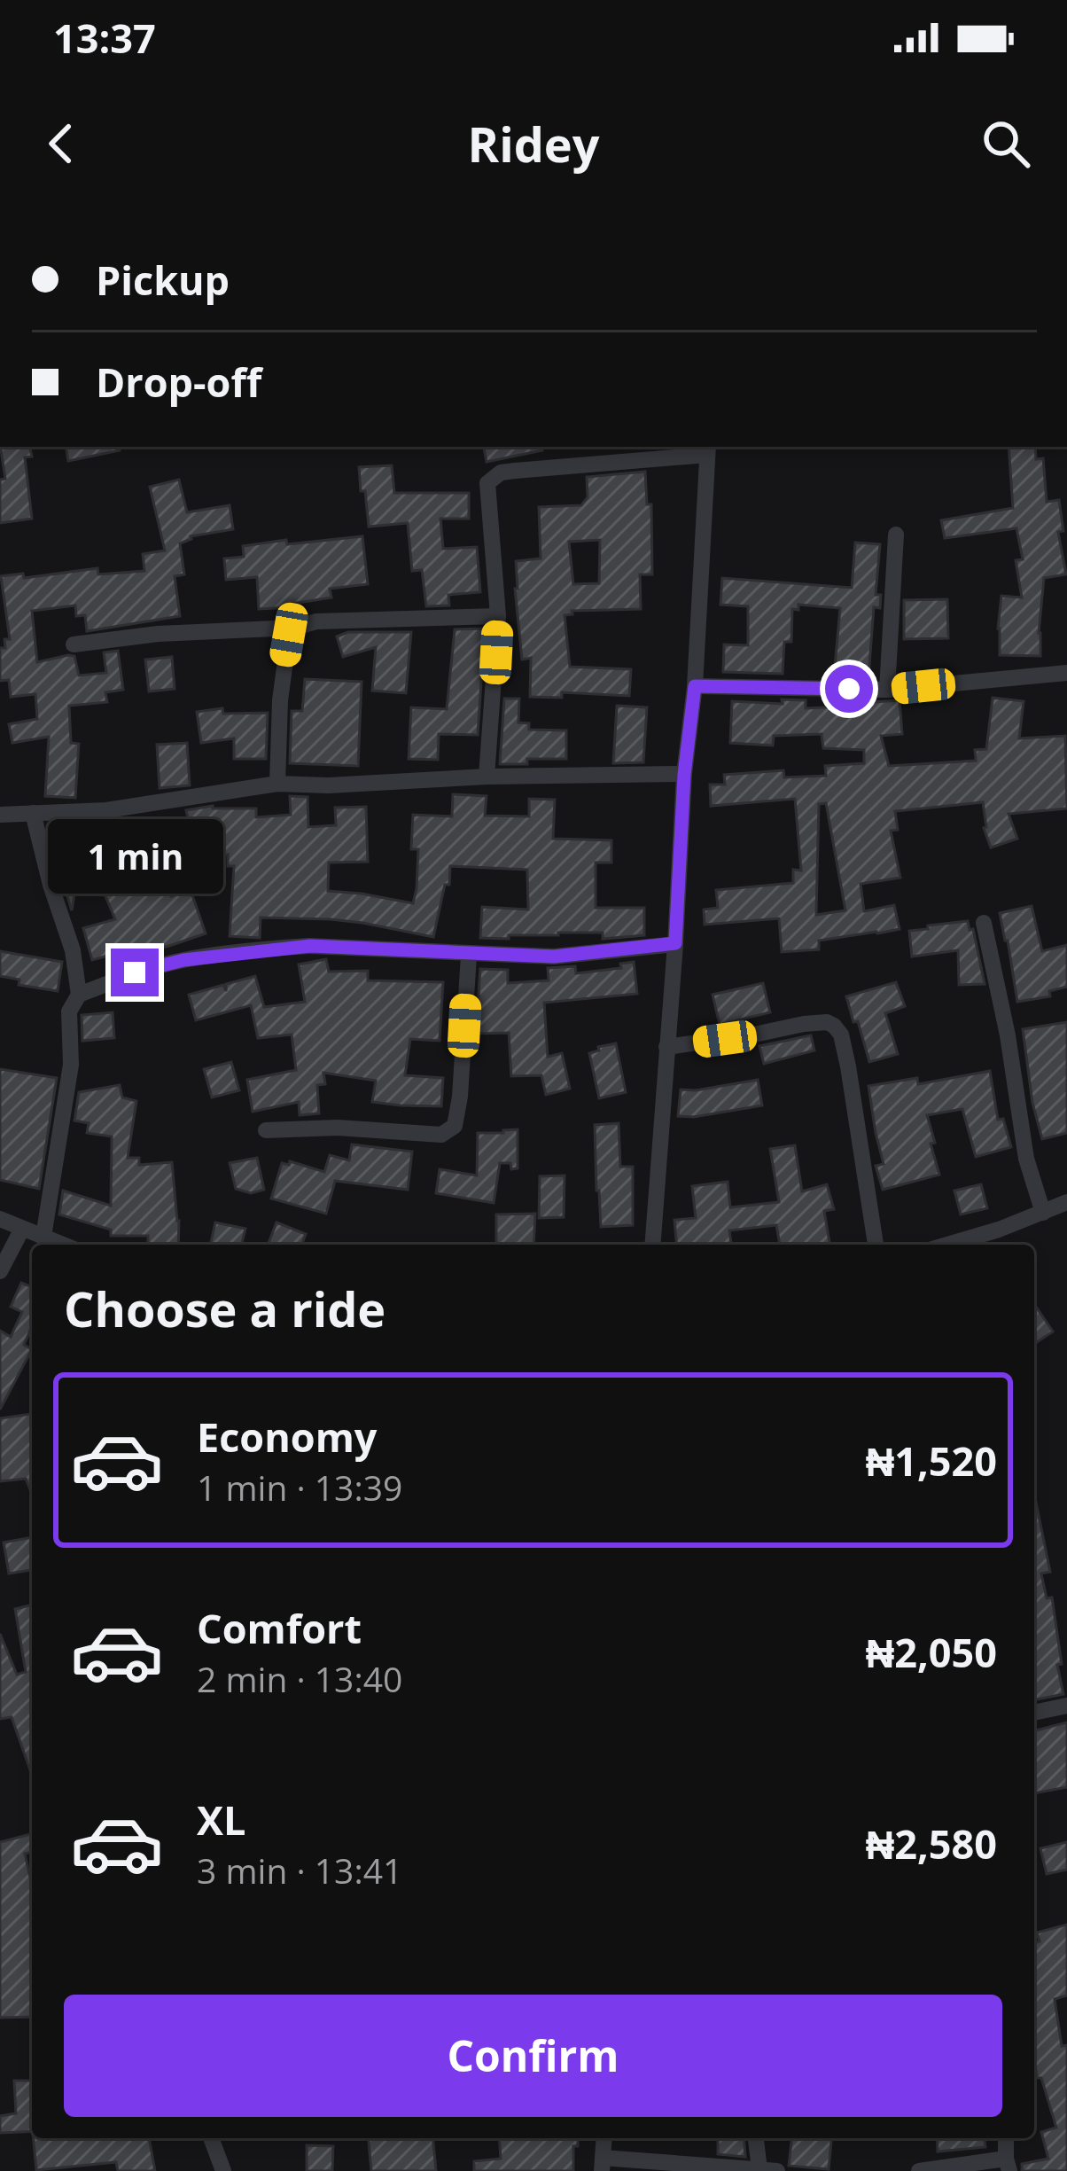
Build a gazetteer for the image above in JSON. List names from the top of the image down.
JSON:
{
  "page": {
    "status": "13:37",
    "header": "Ridey",
    "banner": ["Pickup", "Drop-off"],
    "bubble": "1 min",
    "heading": "Choose a ride",
    "list": [
      {
        "name": "Economy",
        "note": "1 min · 13:39",
        "value": "₦1,520"
      },
      {
        "name": "Comfort",
        "note": "2 min · 13:40",
        "value": "₦2,050"
      },
      {
        "name": "XL",
        "note": "3 min · 13:41",
        "value": "₦2,580"
      }
    ],
    "buttons": "Confirm"
  }
}
